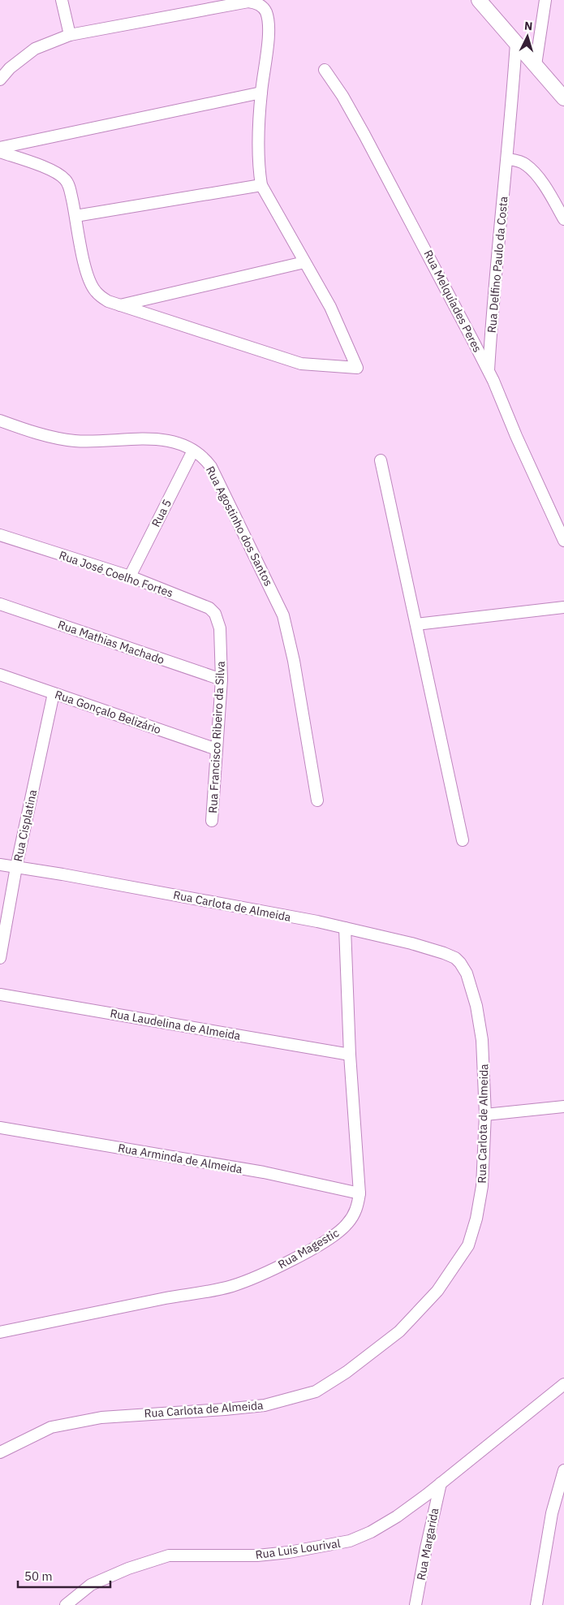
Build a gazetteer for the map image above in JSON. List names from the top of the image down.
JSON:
{
  "streets": {
    "street": [
      "Rua Delfino Paulo da Costa",
      "Rua Melquíades Peres",
      "Rua 5",
      "Rua Agostinho dos Santos",
      "Rua José Coelho Fortes",
      "Rua Mathias Machado",
      "Rua Gonçalo Belizário",
      "Rua Francisco Ribeiro da Silva",
      "Rua Cisplatina",
      "Rua Carlota de Almeida",
      "Rua Laudelina de Almeida",
      "Rua Arminda de Almeida",
      "Rua Magestic",
      "Rua Margarida",
      "Rua Luis Lourival"
    ]
  },
  "crossings": [
    ["Rua Delfino Paulo da Costa", "Rua Melquíades Peres"],
    ["Rua 5", "Rua Agostinho dos Santos"],
    ["Rua 5", "Rua José Coelho Fortes"],
    ["Rua José Coelho Fortes", "Rua Francisco Ribeiro da Silva"],
    ["Rua Mathias Machado", "Rua Francisco Ribeiro da Silva"],
    ["Rua Gonçalo Belizário", "Rua Francisco Ribeiro da Silva"],
    ["Rua Gonçalo Belizário", "Rua Cisplatina"],
    ["Rua Cisplatina", "Rua Carlota de Almeida"],
    ["Rua Carlota de Almeida", "Rua Magestic"],
    ["Rua Laudelina de Almeida", "Rua Magestic"],
    ["Rua Arminda de Almeida", "Rua Magestic"],
    ["Rua Margarida", "Rua Luis Lourival"]
  ],
  "scale_bar": "50 m",
  "north": "top"
}
